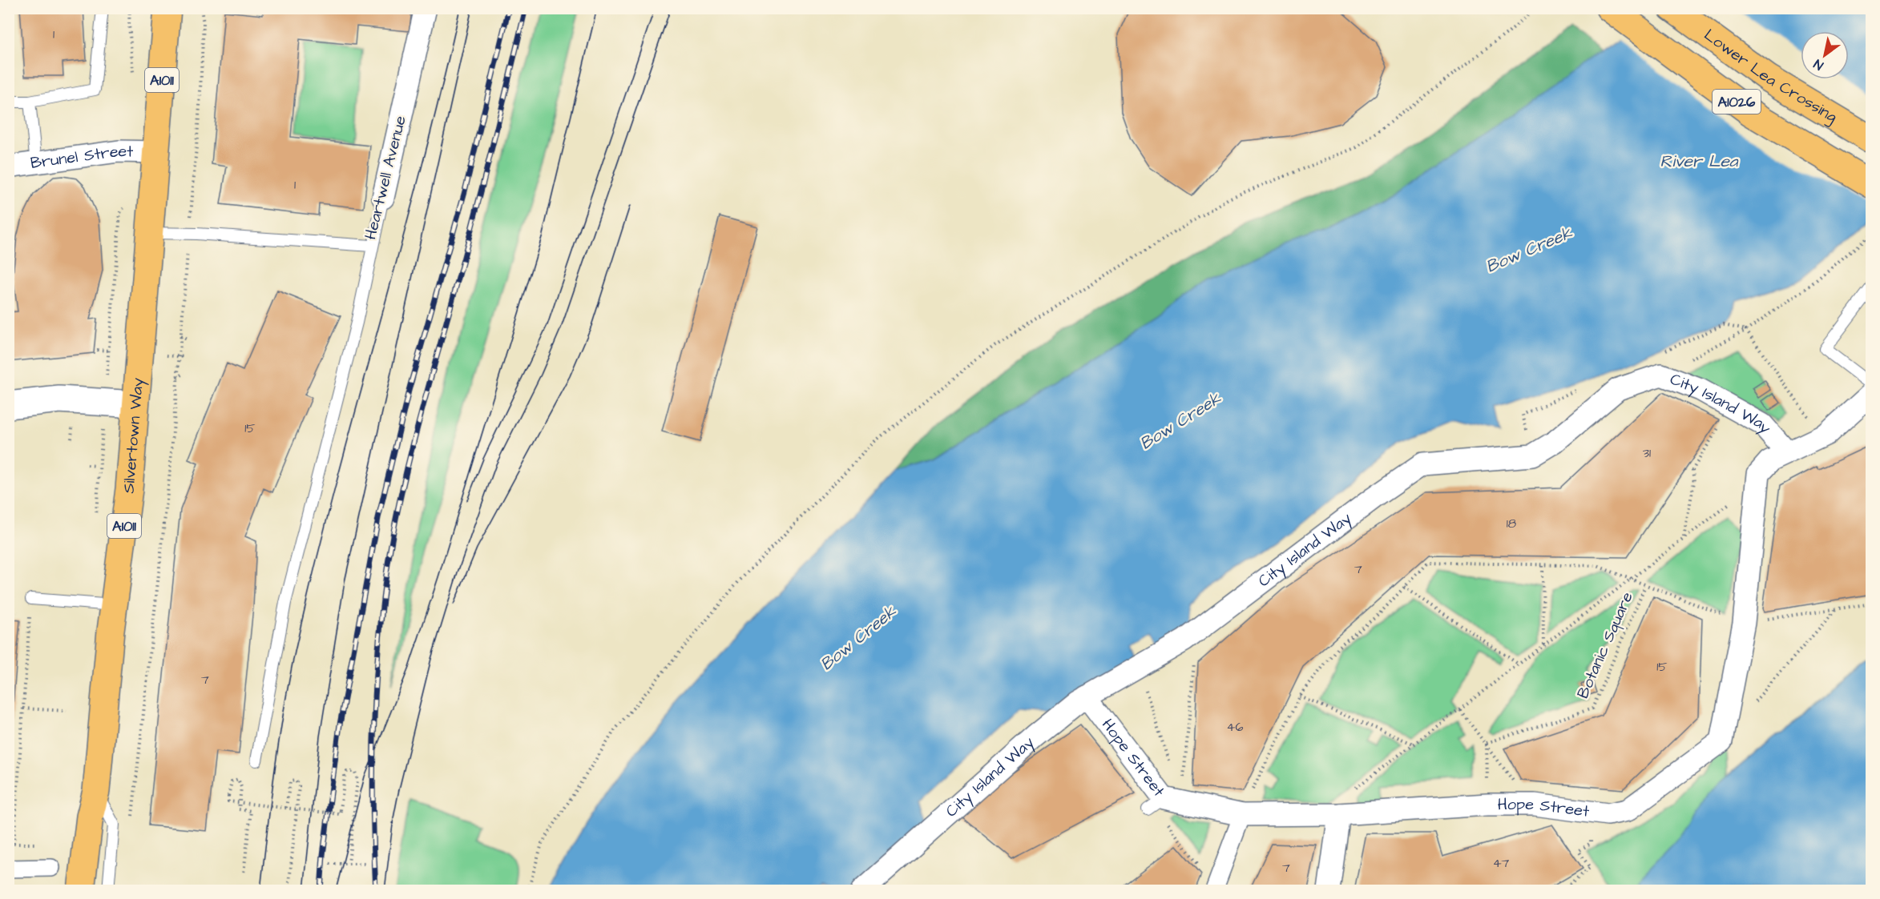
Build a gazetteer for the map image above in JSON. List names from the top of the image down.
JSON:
{
  "streets": {
    "main road": [
      "Lower Lea Crossing",
      "A1011",
      "A1026",
      "Silvertown Way"
    ],
    "street": [
      "Brunel Street",
      "Heartwell Avenue",
      "City Island Way",
      "Hope Street"
    ],
    "path": ["Botanic Square"]
  },
  "crossings": [
    ["Brunel Street", "Silvertown Way"],
    ["Heartwell Avenue", "Silvertown Way"],
    ["City Island Way", "Hope Street"],
    ["Botanic Square", "Hope Street"]
  ],
  "water": ["River Lea", "Bow Creek"],
  "house_numbers": [
    "1",
    "1",
    "15",
    "31",
    "18",
    "7",
    "15",
    "7",
    "46",
    "47",
    "7"
  ],
  "north": "bottom left"
}
